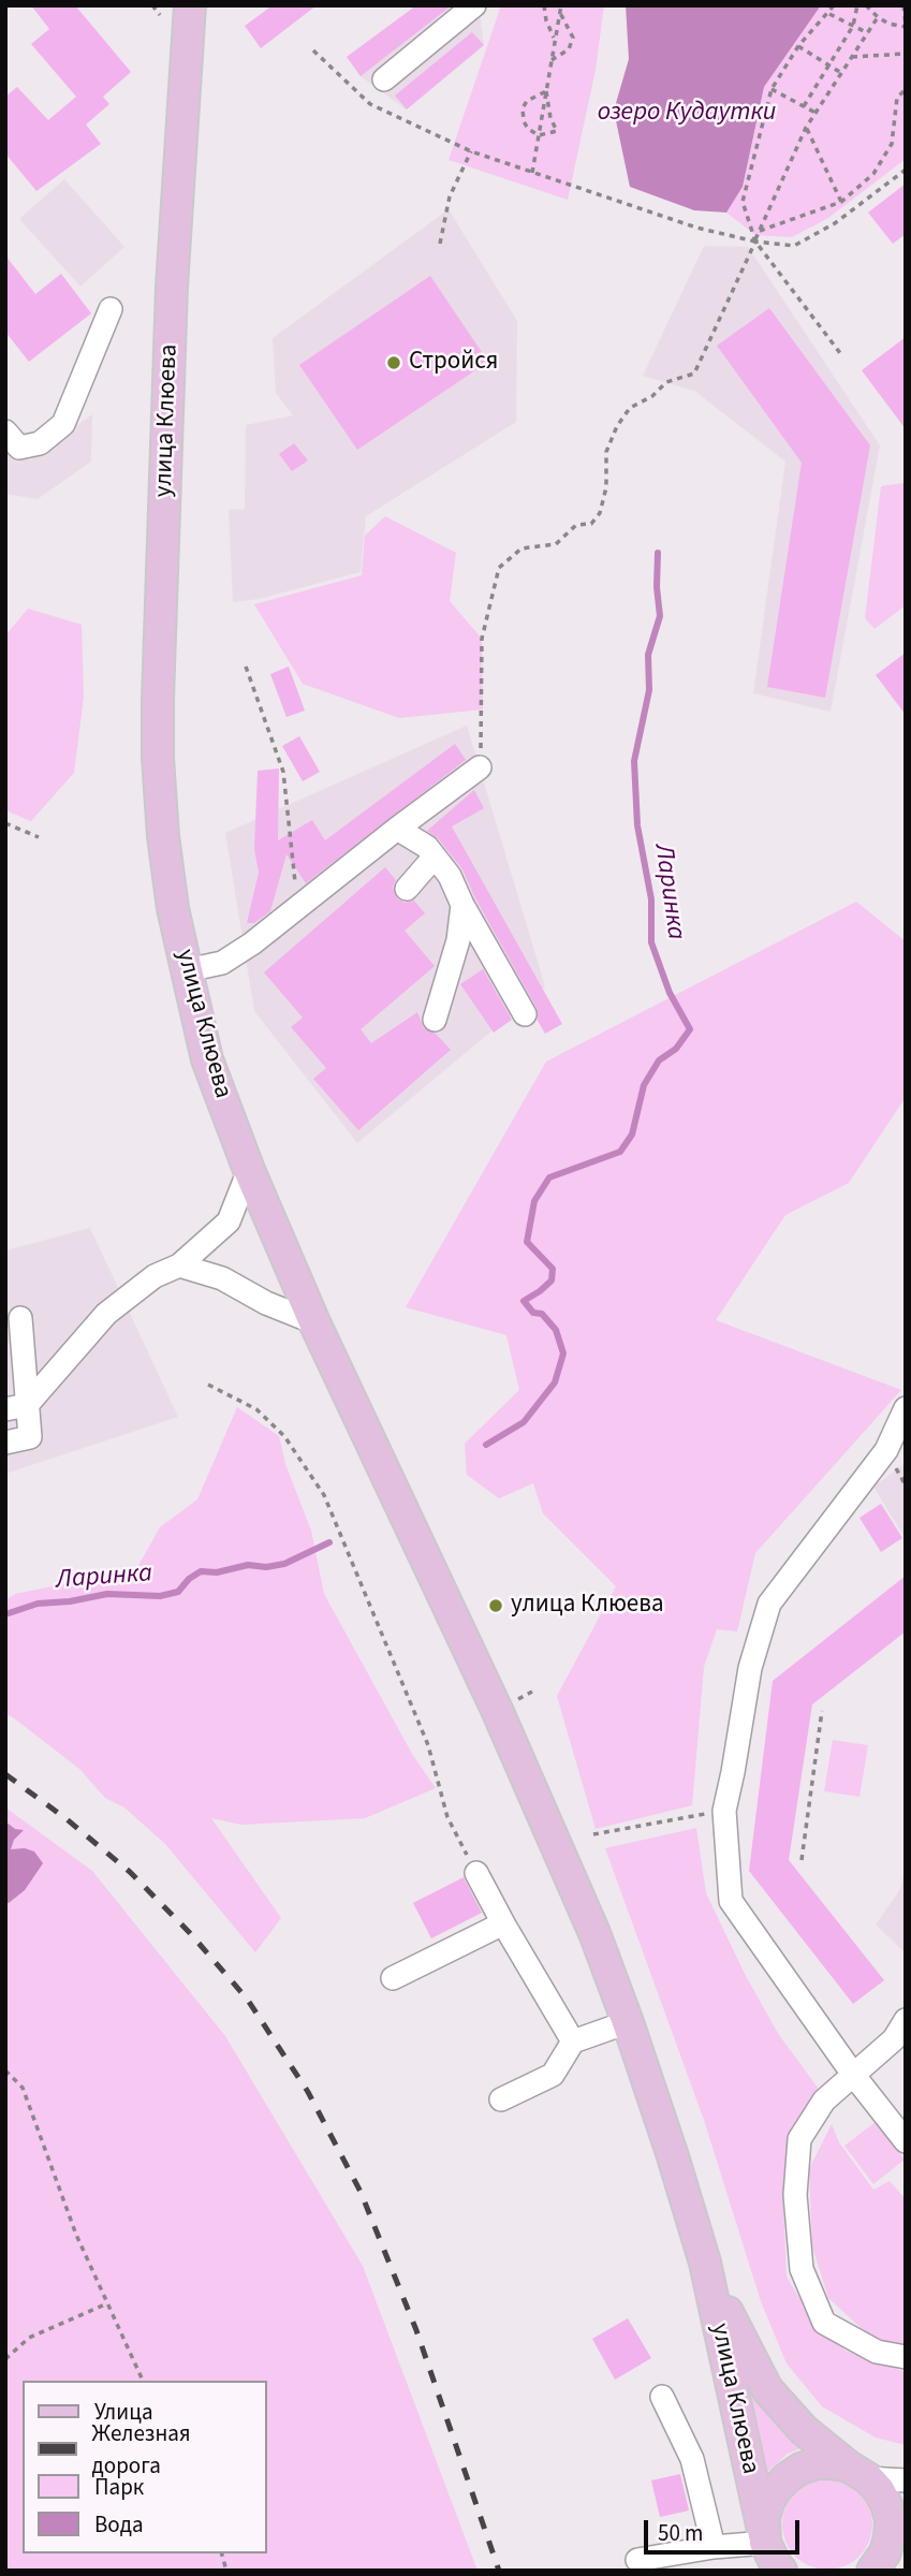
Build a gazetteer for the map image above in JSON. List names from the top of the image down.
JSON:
{
  "streets": {
    "main road": ["улица Клюева"]
  },
  "water": ["озеро Кудаутки", "Ларинка"],
  "places": ["Стройся", "улица Клюева"],
  "legend": [
    "Улица",
    "Железная дорога",
    "Парк",
    "Вода"
  ],
  "scale_bar": "50 m"
}
